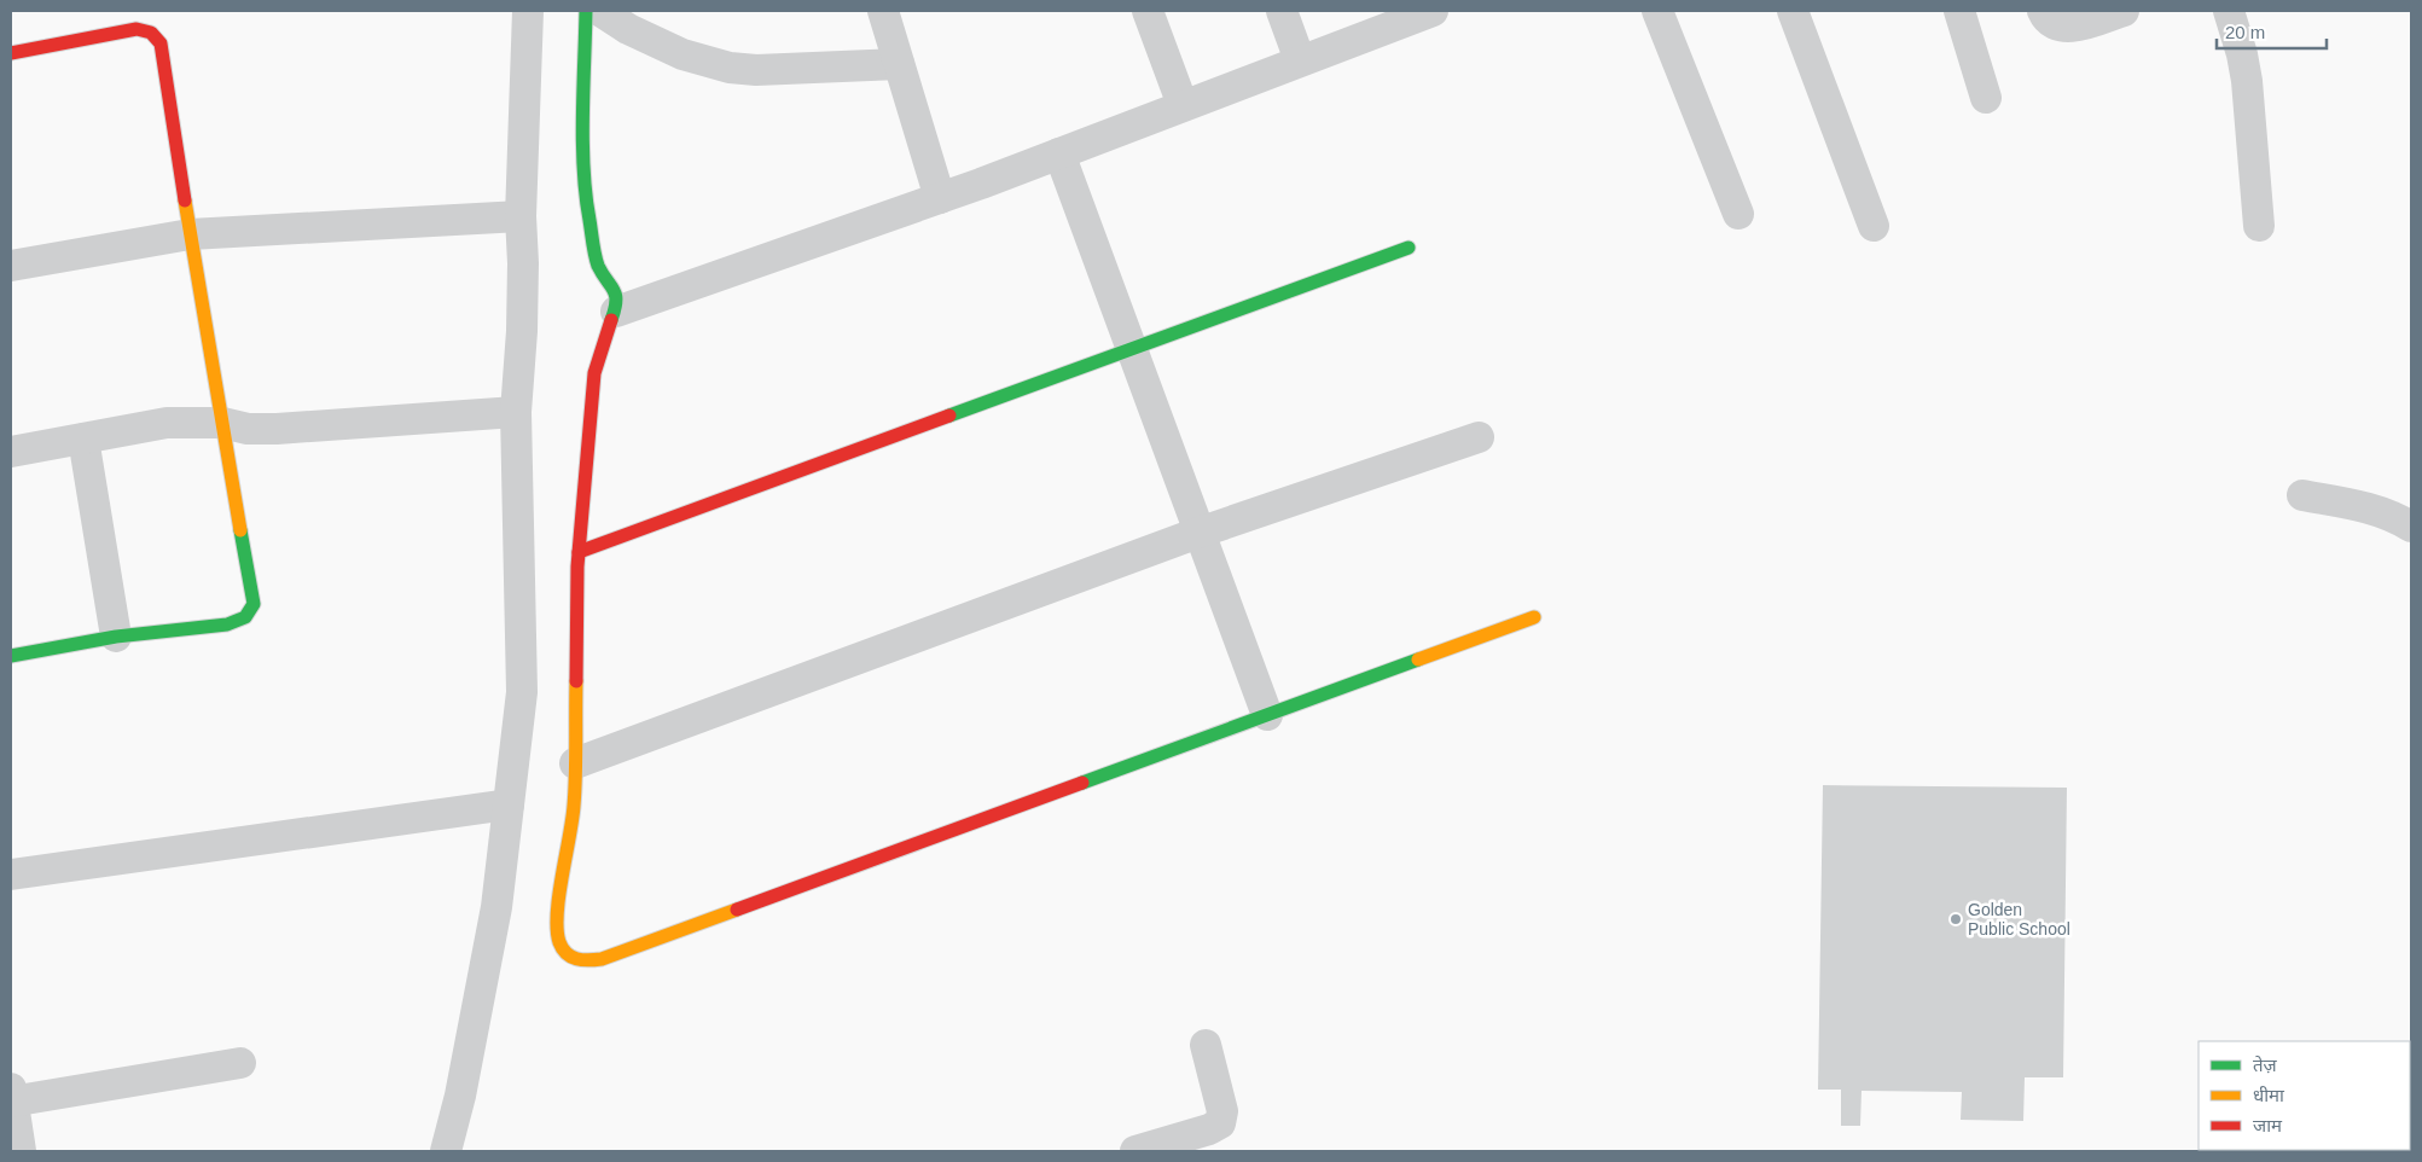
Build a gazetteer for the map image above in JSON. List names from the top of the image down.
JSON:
{
  "places": ["Golden Public School"],
  "legend": ["तेज़", "धीमा", "जाम"],
  "scale_bar": "20 m"
}
